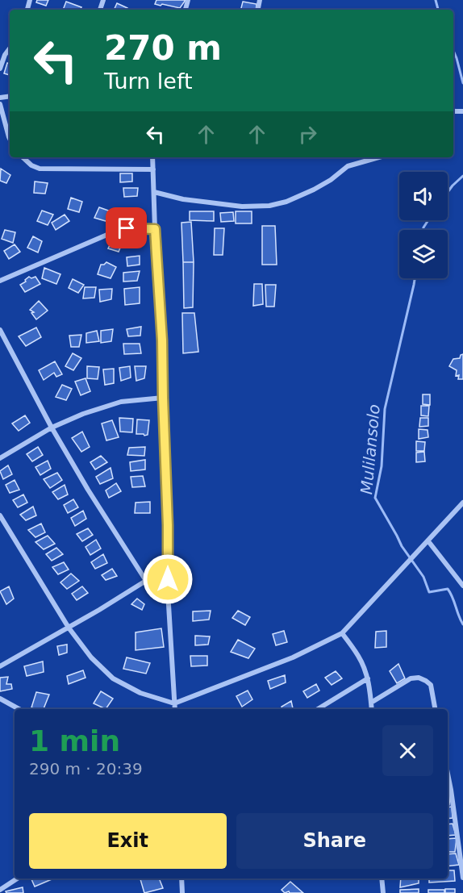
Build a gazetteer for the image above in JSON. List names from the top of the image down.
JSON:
{
  "water": ["Mulilansolo"],
  "page": {
    "turn": ["270 m", "Turn left"],
    "heading": ["1 min", "290 m · 20:39"],
    "buttons": ["Exit", "Share"]
  }
}
